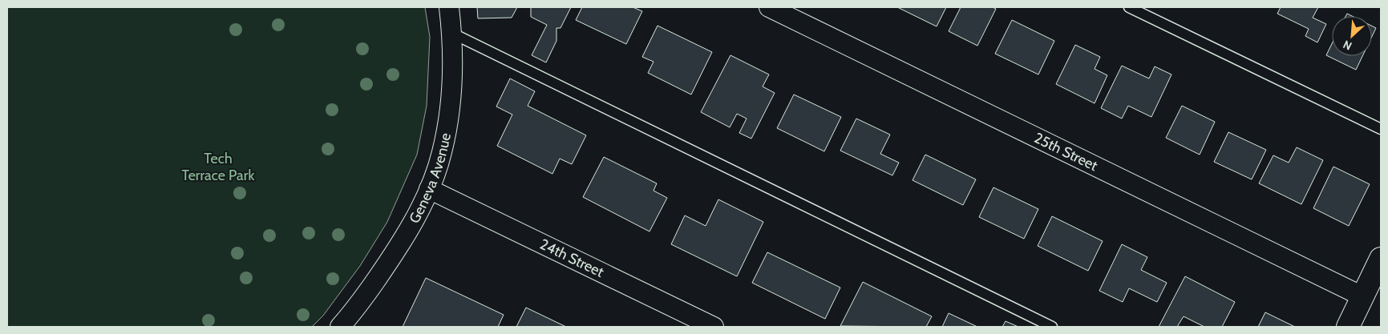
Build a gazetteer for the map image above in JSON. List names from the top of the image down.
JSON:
{
  "streets": {
    "street": ["25th Street", "Geneva Avenue", "24th Street"]
  },
  "crossings": [
    ["Geneva Avenue", "24th Street"]
  ],
  "parks": ["Tech Terrace Park"],
  "north": "bottom left"
}
